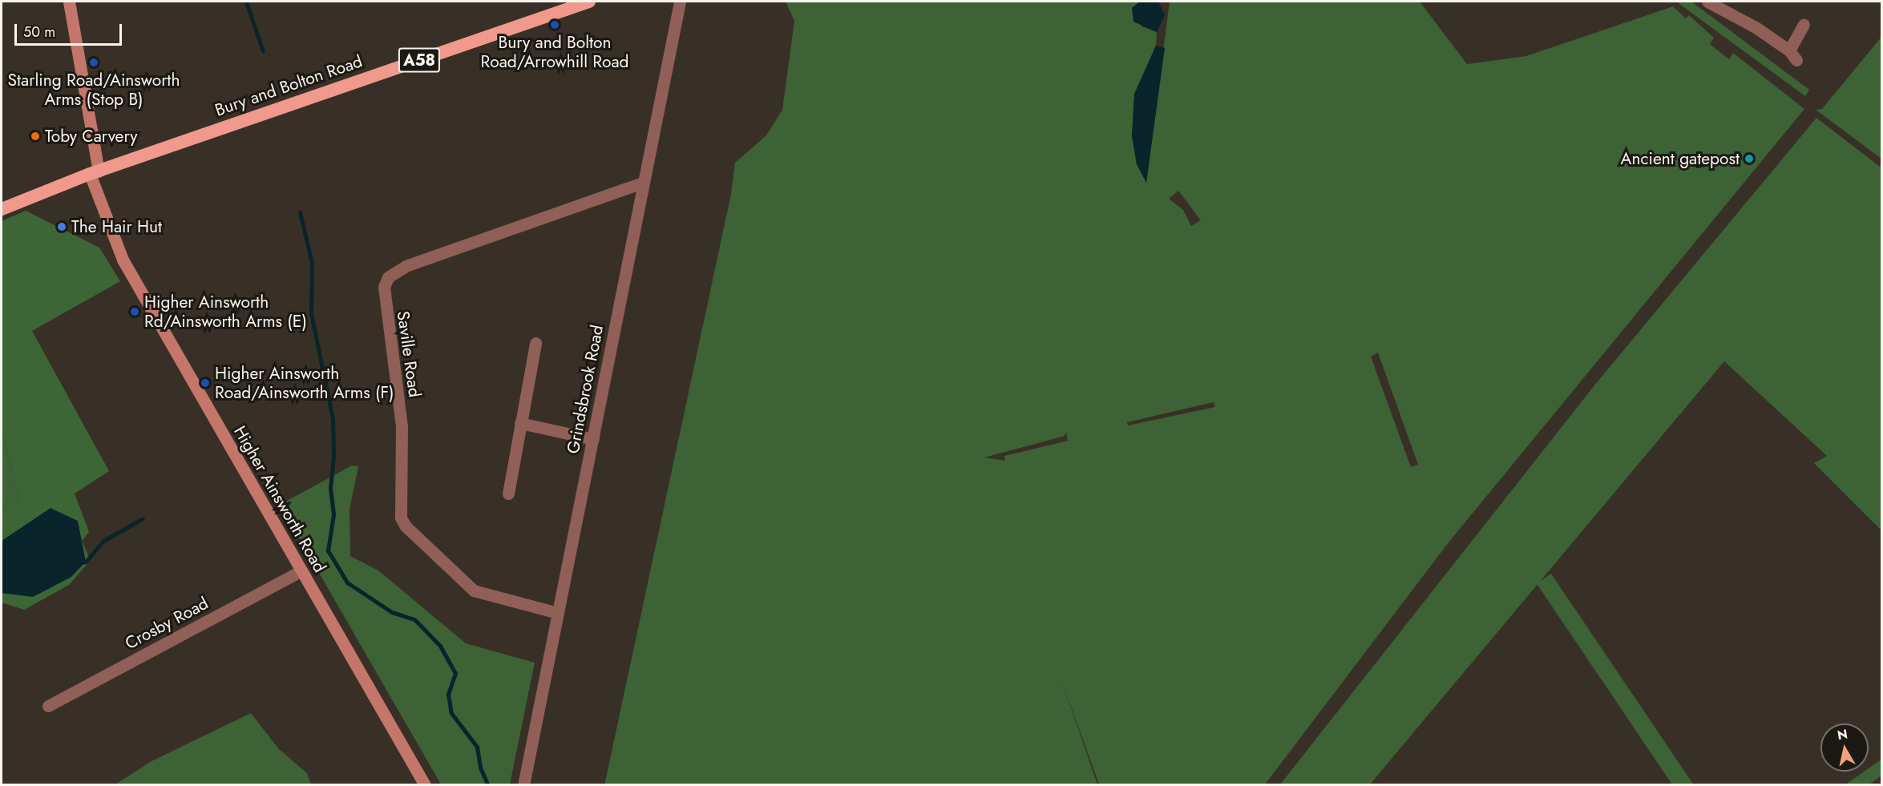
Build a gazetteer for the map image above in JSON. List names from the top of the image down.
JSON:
{
  "streets": {
    "highway": ["A58", "Bury and Bolton Road"],
    "main road": ["Higher Ainsworth Road"],
    "street": ["Saville Road", "Grindsbrook Road", "Crosby Road"]
  },
  "crossings": [
    ["Bury and Bolton Road", "Higher Ainsworth Road"],
    ["Saville Road", "Grindsbrook Road"],
    ["Higher Ainsworth Road", "Crosby Road"]
  ],
  "places": [
    "Bury and Bolton Road/Arrowhill Road",
    "Starling Road/Ainsworth Arms (Stop B)",
    "Toby Carvery",
    "Ancient gatepost",
    "The Hair Hut",
    "Higher Ainsworth Rd/Ainsworth Arms (E)",
    "Higher Ainsworth Road/Ainsworth Arms (F)"
  ],
  "scale_bar": "50 m",
  "north": "top"
}
